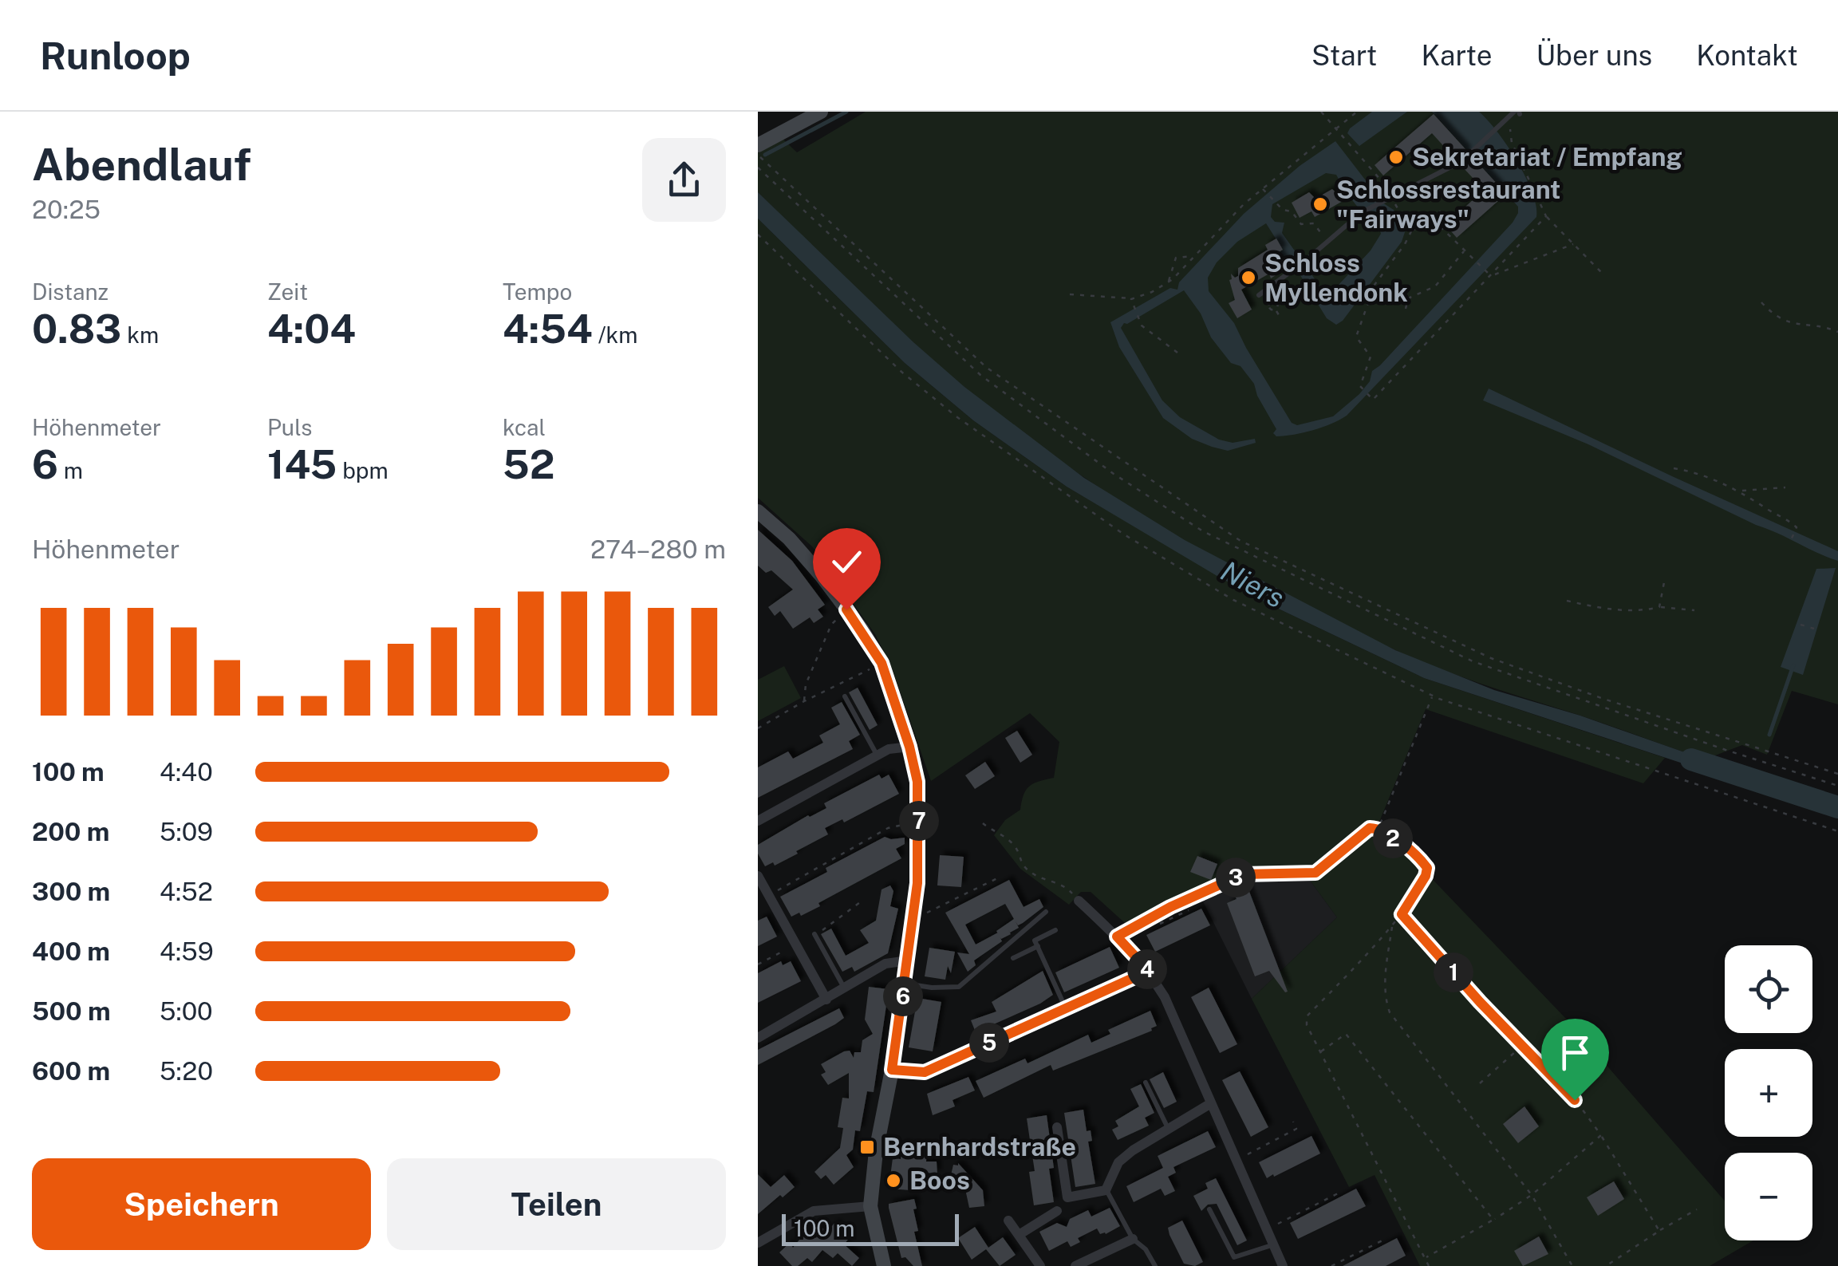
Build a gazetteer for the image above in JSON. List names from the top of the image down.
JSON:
{
  "water": ["Niers"],
  "places": {
    "other": [
      "Sekretariat / Empfang",
      "Schlossrestaurant \"Fairways\"",
      "Schloss Myllendonk",
      "Boos"
    ],
    "transit": ["Bernhardstraße"]
  },
  "scale_bar": "100 m",
  "page": {
    "header": "Runloop",
    "nav": [
      "Start",
      "Karte",
      "Über uns",
      "Kontakt"
    ],
    "heading": ["Abendlauf", "20:25"],
    "stats": [
      ["Distanz", "0.83 km"],
      ["Zeit", "4:04"],
      ["Tempo", "4:54 /km"],
      ["Höhenmeter", "6 m"],
      ["Puls", "145 bpm"],
      ["kcal", "52"]
    ],
    "chart": ["Höhenmeter", "274–280 m"],
    "list": [
      {
        "name": "100 m",
        "note": "4:40"
      },
      {
        "name": "200 m",
        "note": "5:09"
      },
      {
        "name": "300 m",
        "note": "4:52"
      },
      {
        "name": "400 m",
        "note": "4:59"
      },
      {
        "name": "500 m",
        "note": "5:00"
      },
      {
        "name": "600 m",
        "note": "5:20"
      }
    ],
    "pins": [
      "7",
      "2",
      "3",
      "4",
      "1",
      "6",
      "5"
    ],
    "map_buttons": ["+", "−"],
    "buttons": ["Speichern", "Teilen"],
    "scale": "100 m"
  }
}
